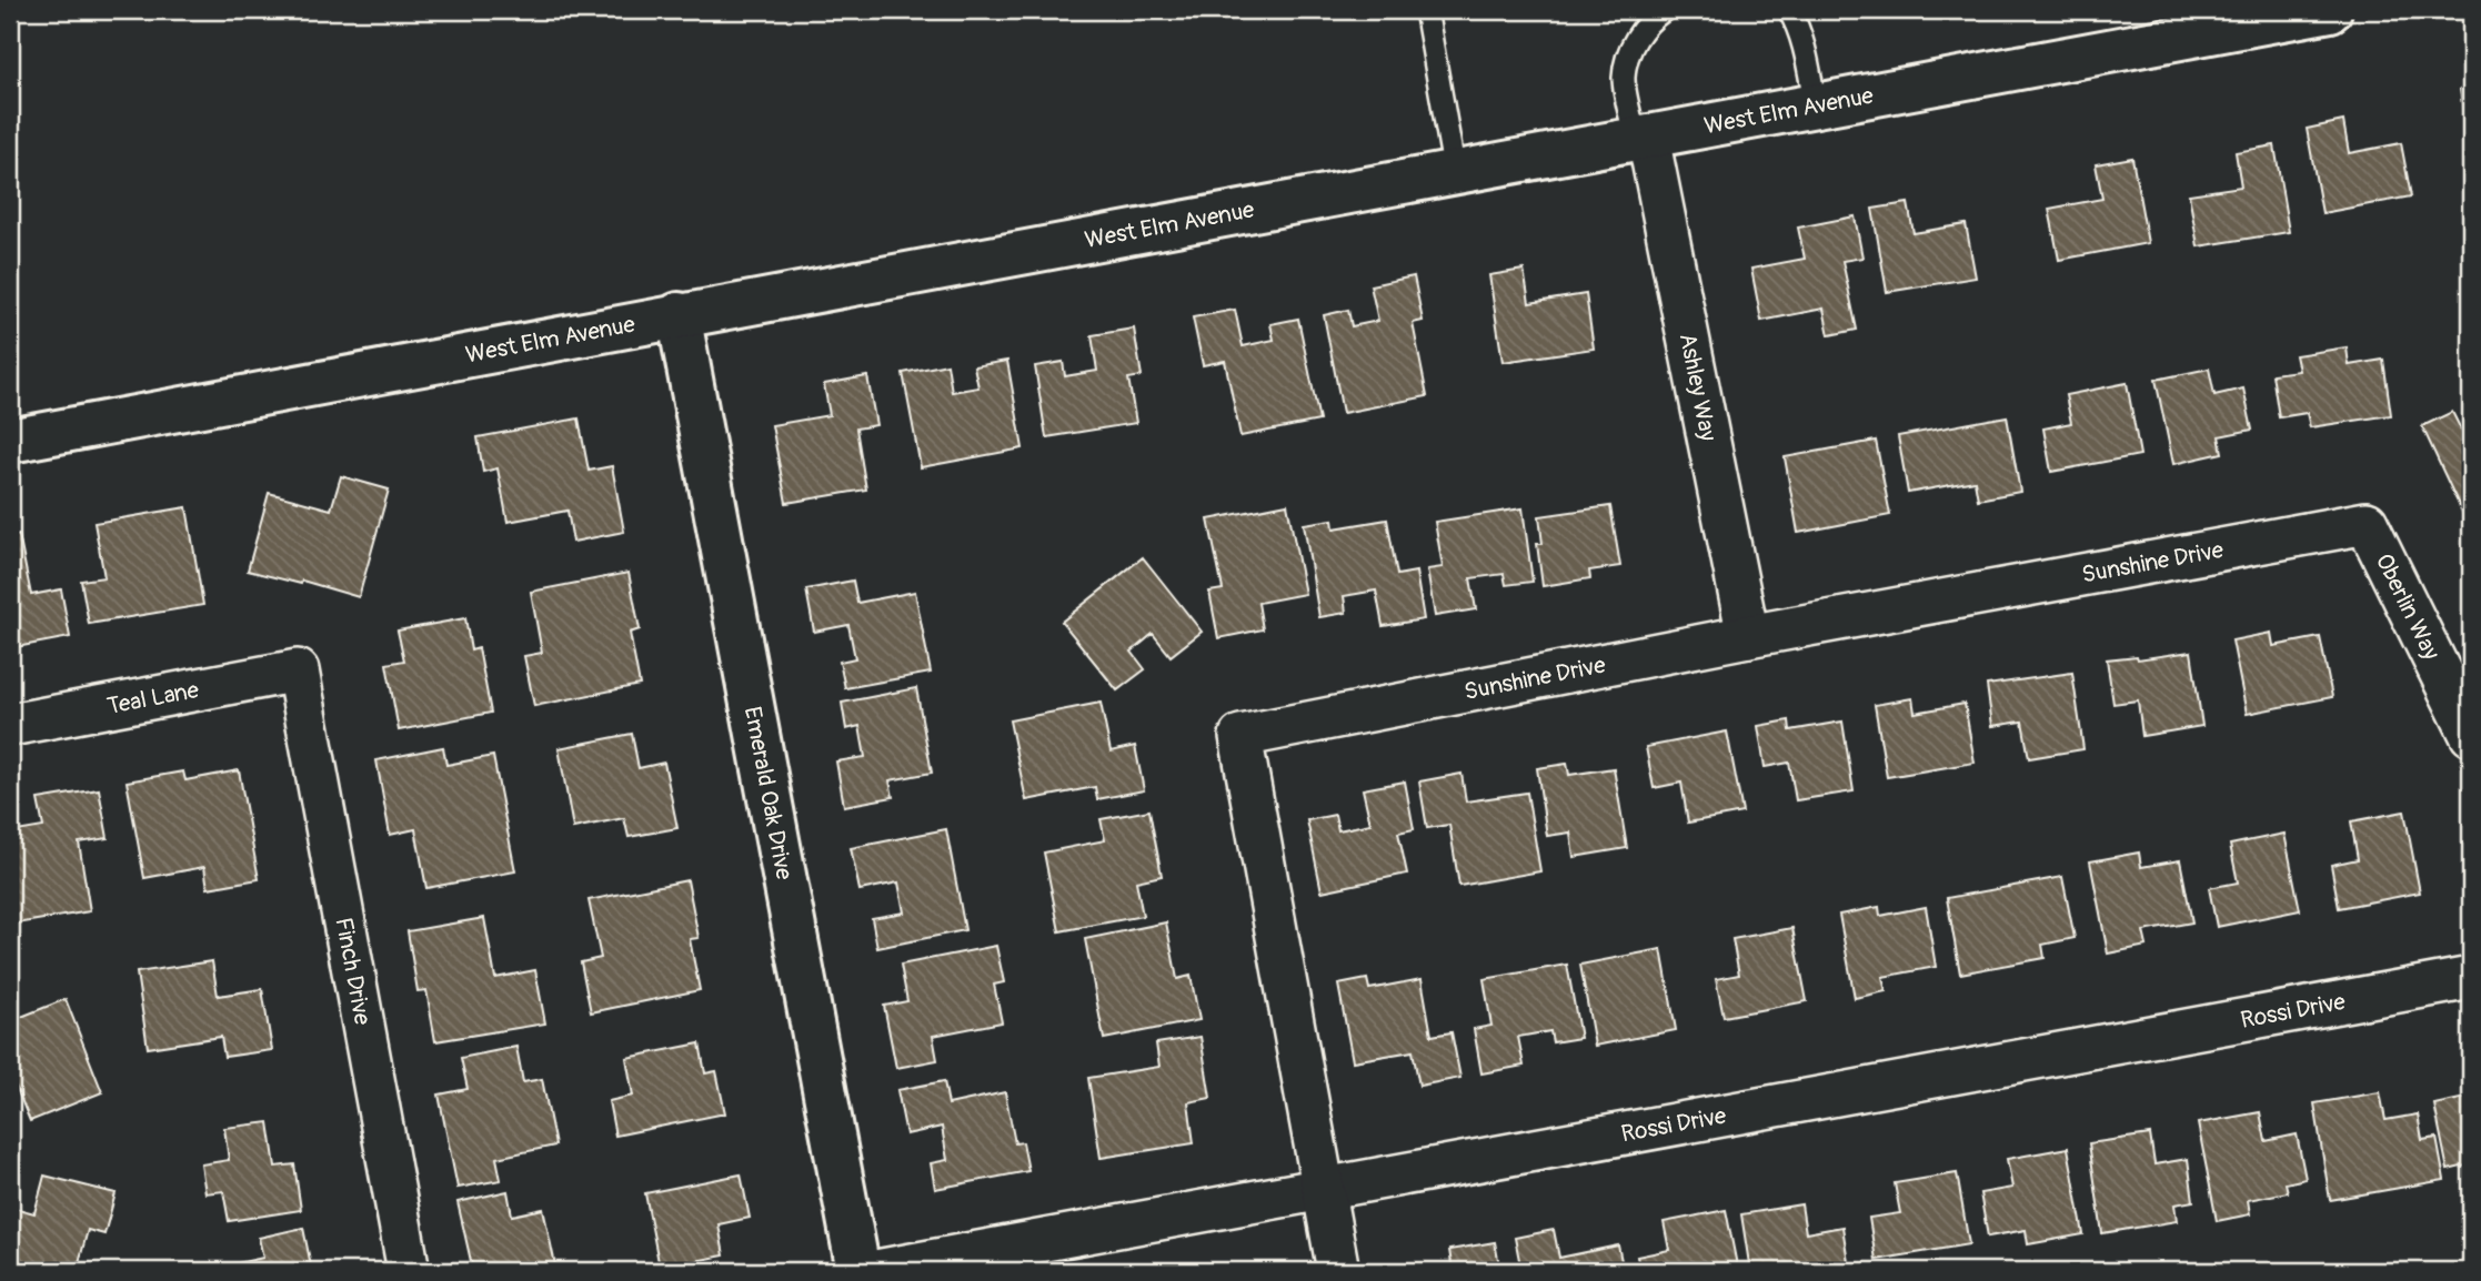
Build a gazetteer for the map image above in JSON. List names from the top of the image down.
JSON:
{
  "streets": {
    "street": [
      "West Elm Avenue",
      "Ashley Way",
      "Sunshine Drive",
      "Oberlin Way",
      "Teal Lane",
      "Emerald Oak Drive",
      "Finch Drive",
      "Rossi Drive"
    ]
  },
  "crossings": [
    ["West Elm Avenue", "Ashley Way"],
    ["West Elm Avenue", "Emerald Oak Drive"],
    ["Ashley Way", "Sunshine Drive"],
    ["Sunshine Drive", "Oberlin Way"],
    ["Sunshine Drive", "Rossi Drive"],
    ["Teal Lane", "Finch Drive"]
  ]
}
